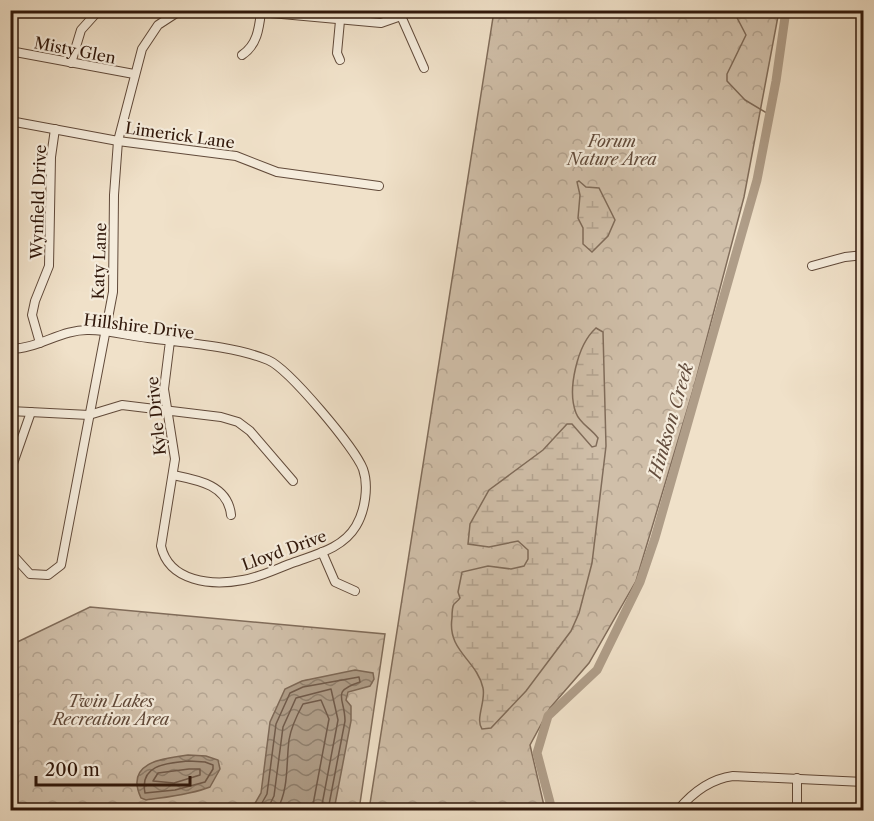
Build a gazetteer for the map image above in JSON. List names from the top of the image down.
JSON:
{
  "streets": {
    "street": [
      "Misty Glen",
      "Limerick Lane",
      "Wynfield Drive",
      "Katy Lane",
      "Hillshire Drive",
      "Kyle Drive",
      "Lloyd Drive"
    ]
  },
  "crossings": [
    ["Misty Glen", "Katy Lane"],
    ["Limerick Lane", "Wynfield Drive"],
    ["Limerick Lane", "Katy Lane"],
    ["Wynfield Drive", "Hillshire Drive"],
    ["Katy Lane", "Hillshire Drive"],
    ["Hillshire Drive", "Kyle Drive"],
    ["Hillshire Drive", "Lloyd Drive"],
    ["Kyle Drive", "Lloyd Drive"]
  ],
  "water": ["Hinkson Creek"],
  "parks": ["Forum Nature Area", "Twin Lakes Recreation Area"],
  "scale_bar": "200 m"
}
